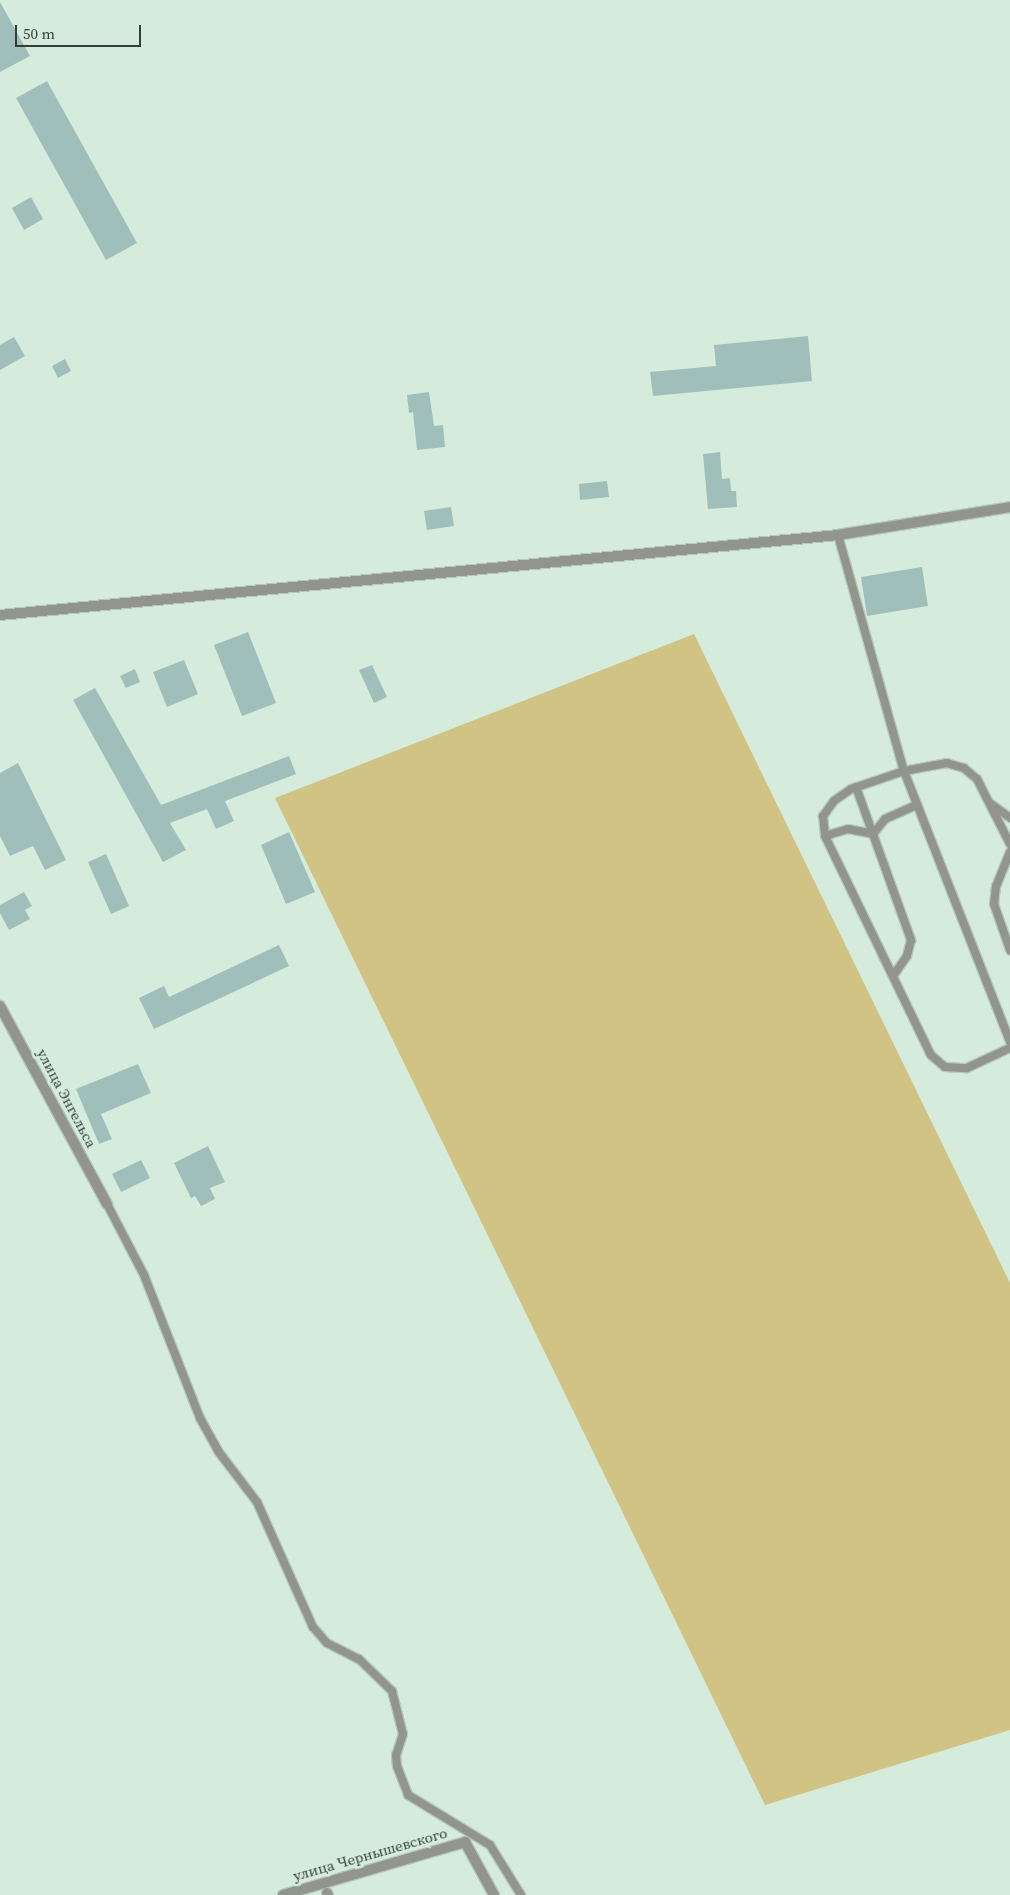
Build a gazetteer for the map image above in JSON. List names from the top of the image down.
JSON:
{
  "streets": {
    "street": ["улица Энгельса", "улица Чернышевского"]
  },
  "scale_bar": "50 m"
}
